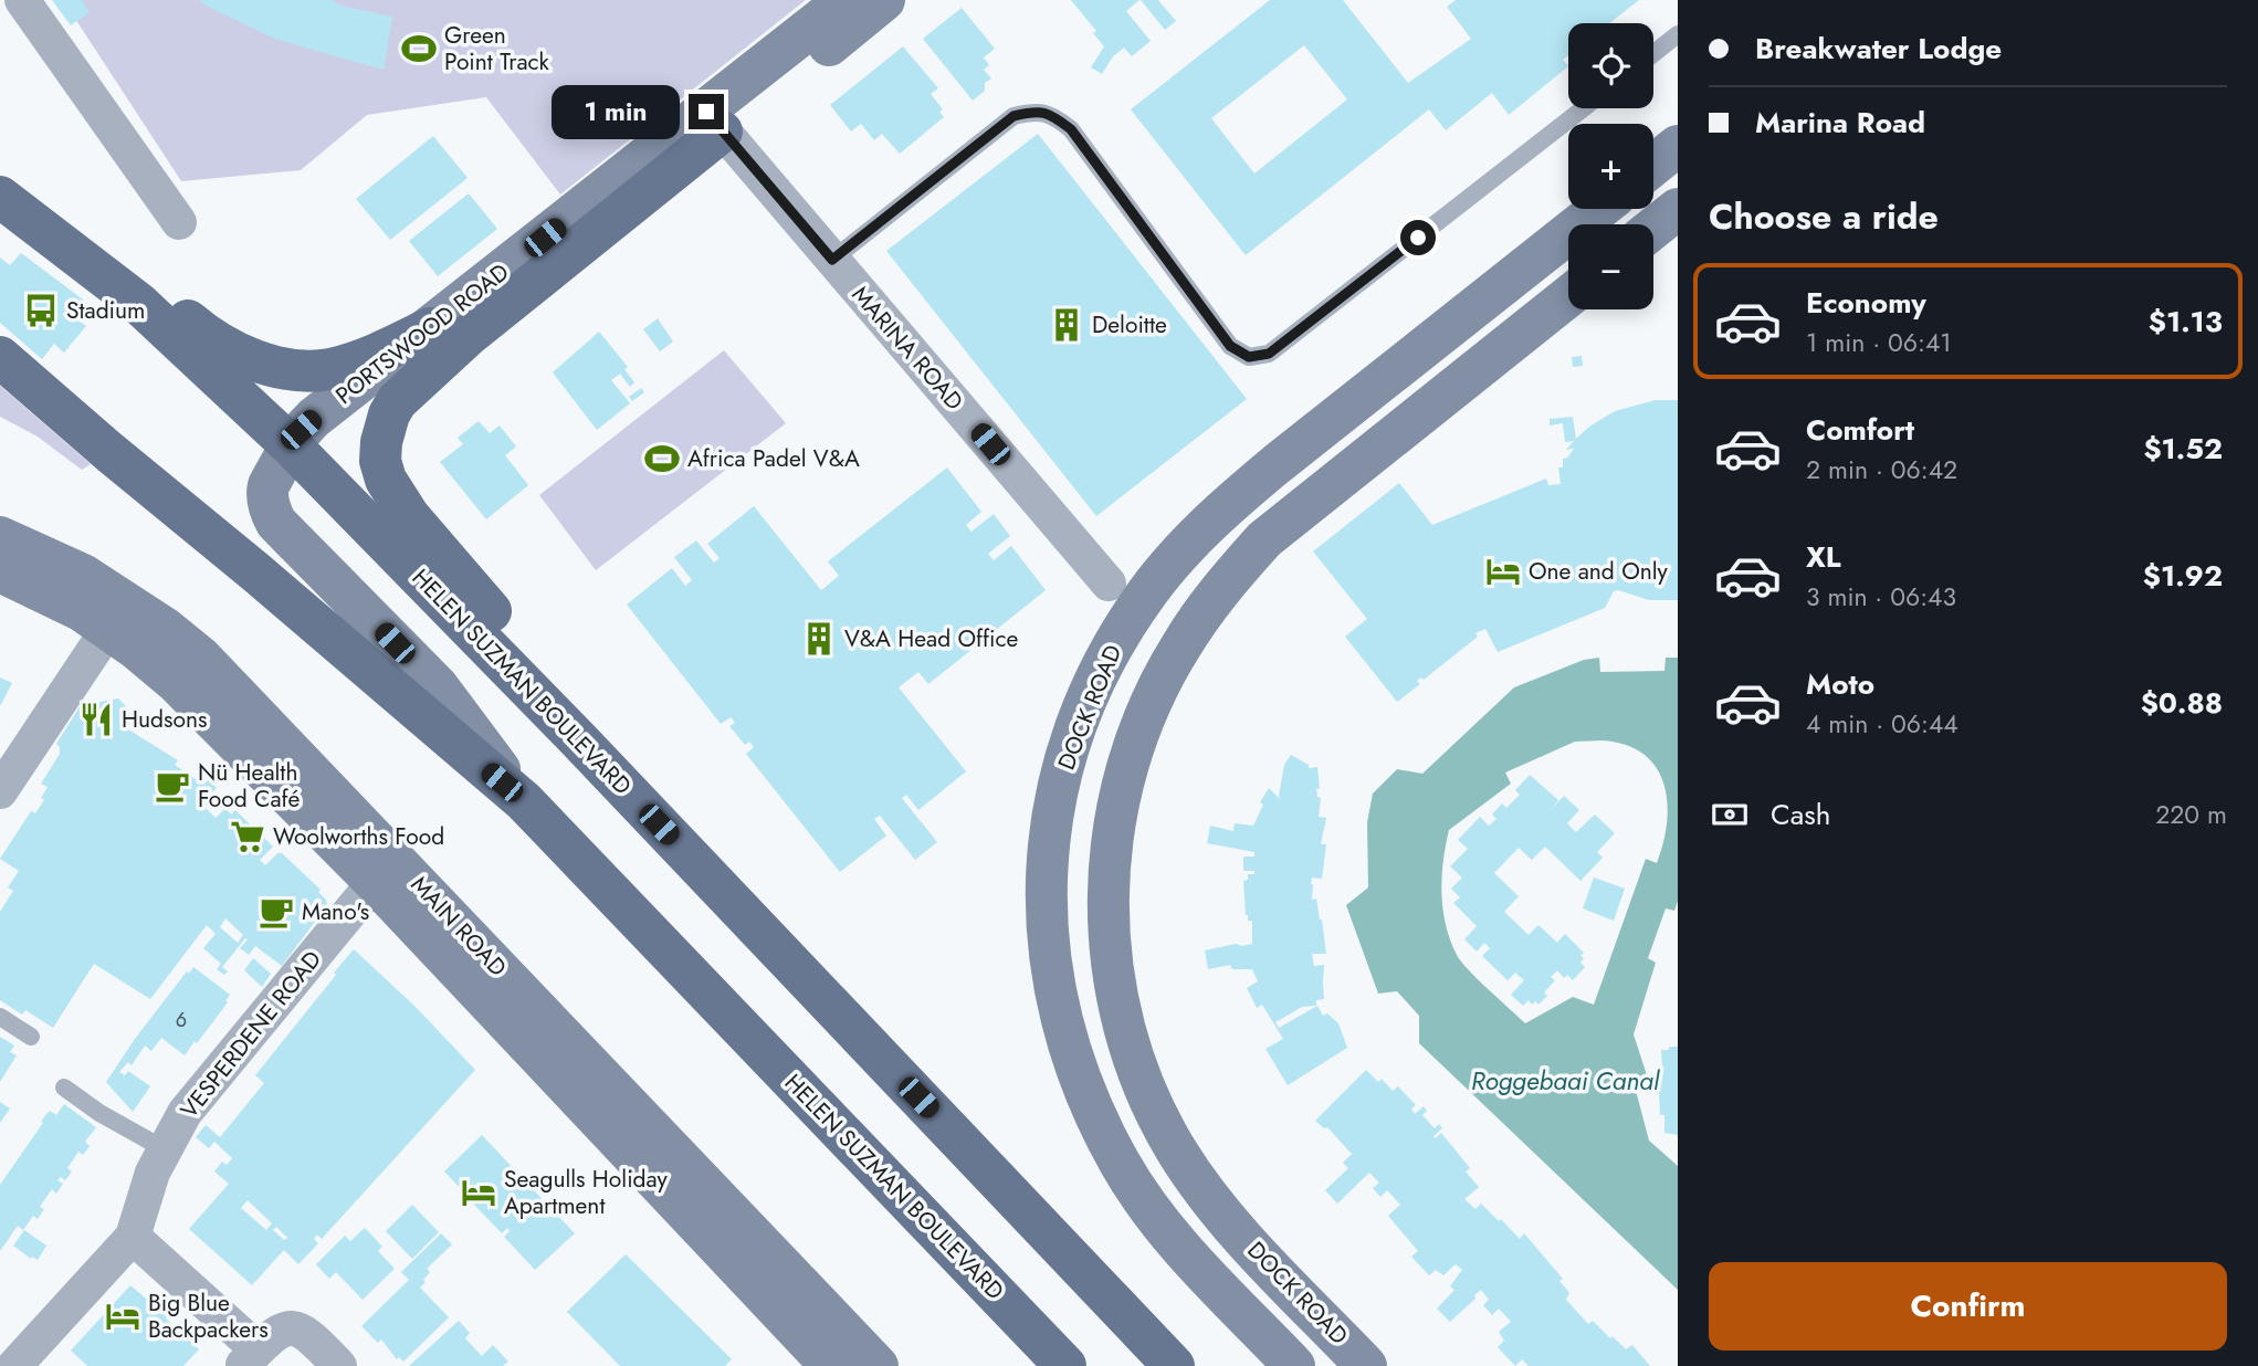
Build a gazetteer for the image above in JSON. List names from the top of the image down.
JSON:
{
  "streets": {
    "main road": ["HELEN SUZMAN BOULEVARD"],
    "street": [
      "PORTSWOOD ROAD",
      "MARINA ROAD",
      "DOCK ROAD",
      "MAIN ROAD",
      "VESPERDENE ROAD"
    ]
  },
  "crossings": [
    ["PORTSWOOD ROAD", "MARINA ROAD"],
    ["PORTSWOOD ROAD", "HELEN SUZMAN BOULEVARD"],
    ["MAIN ROAD", "VESPERDENE ROAD"]
  ],
  "water": ["Roggebaai Canal"],
  "places": {
    "sports": ["Green Point Track", "Africa Padel V&A"],
    "bus stop": ["Stadium"],
    "building": ["Deloitte", "V&A Head Office"],
    "hotel": ["One and Only", "Seagulls Holiday Apartment", "Big Blue Backpackers"],
    "restaurant": ["Hudsons"],
    "cafe": ["Nü Health Food Café", "Mano's"],
    "supermarket": ["Woolworths Food"]
  },
  "house_numbers": ["6"],
  "page": {
    "banner": ["Breakwater Lodge", "Marina Road"],
    "map_buttons": ["+", "−"],
    "bubble": "1 min",
    "heading": "Choose a ride",
    "list": [
      {
        "name": "Economy",
        "note": "1 min · 06:41",
        "value": "$1.13"
      },
      {
        "name": "Comfort",
        "note": "2 min · 06:42",
        "value": "$1.52"
      },
      {
        "name": "XL",
        "note": "3 min · 06:43",
        "value": "$1.92"
      },
      {
        "name": "Moto",
        "note": "4 min · 06:44",
        "value": "$0.88"
      }
    ],
    "pay": ["Cash", "220 m"],
    "buttons": "Confirm"
  }
}
